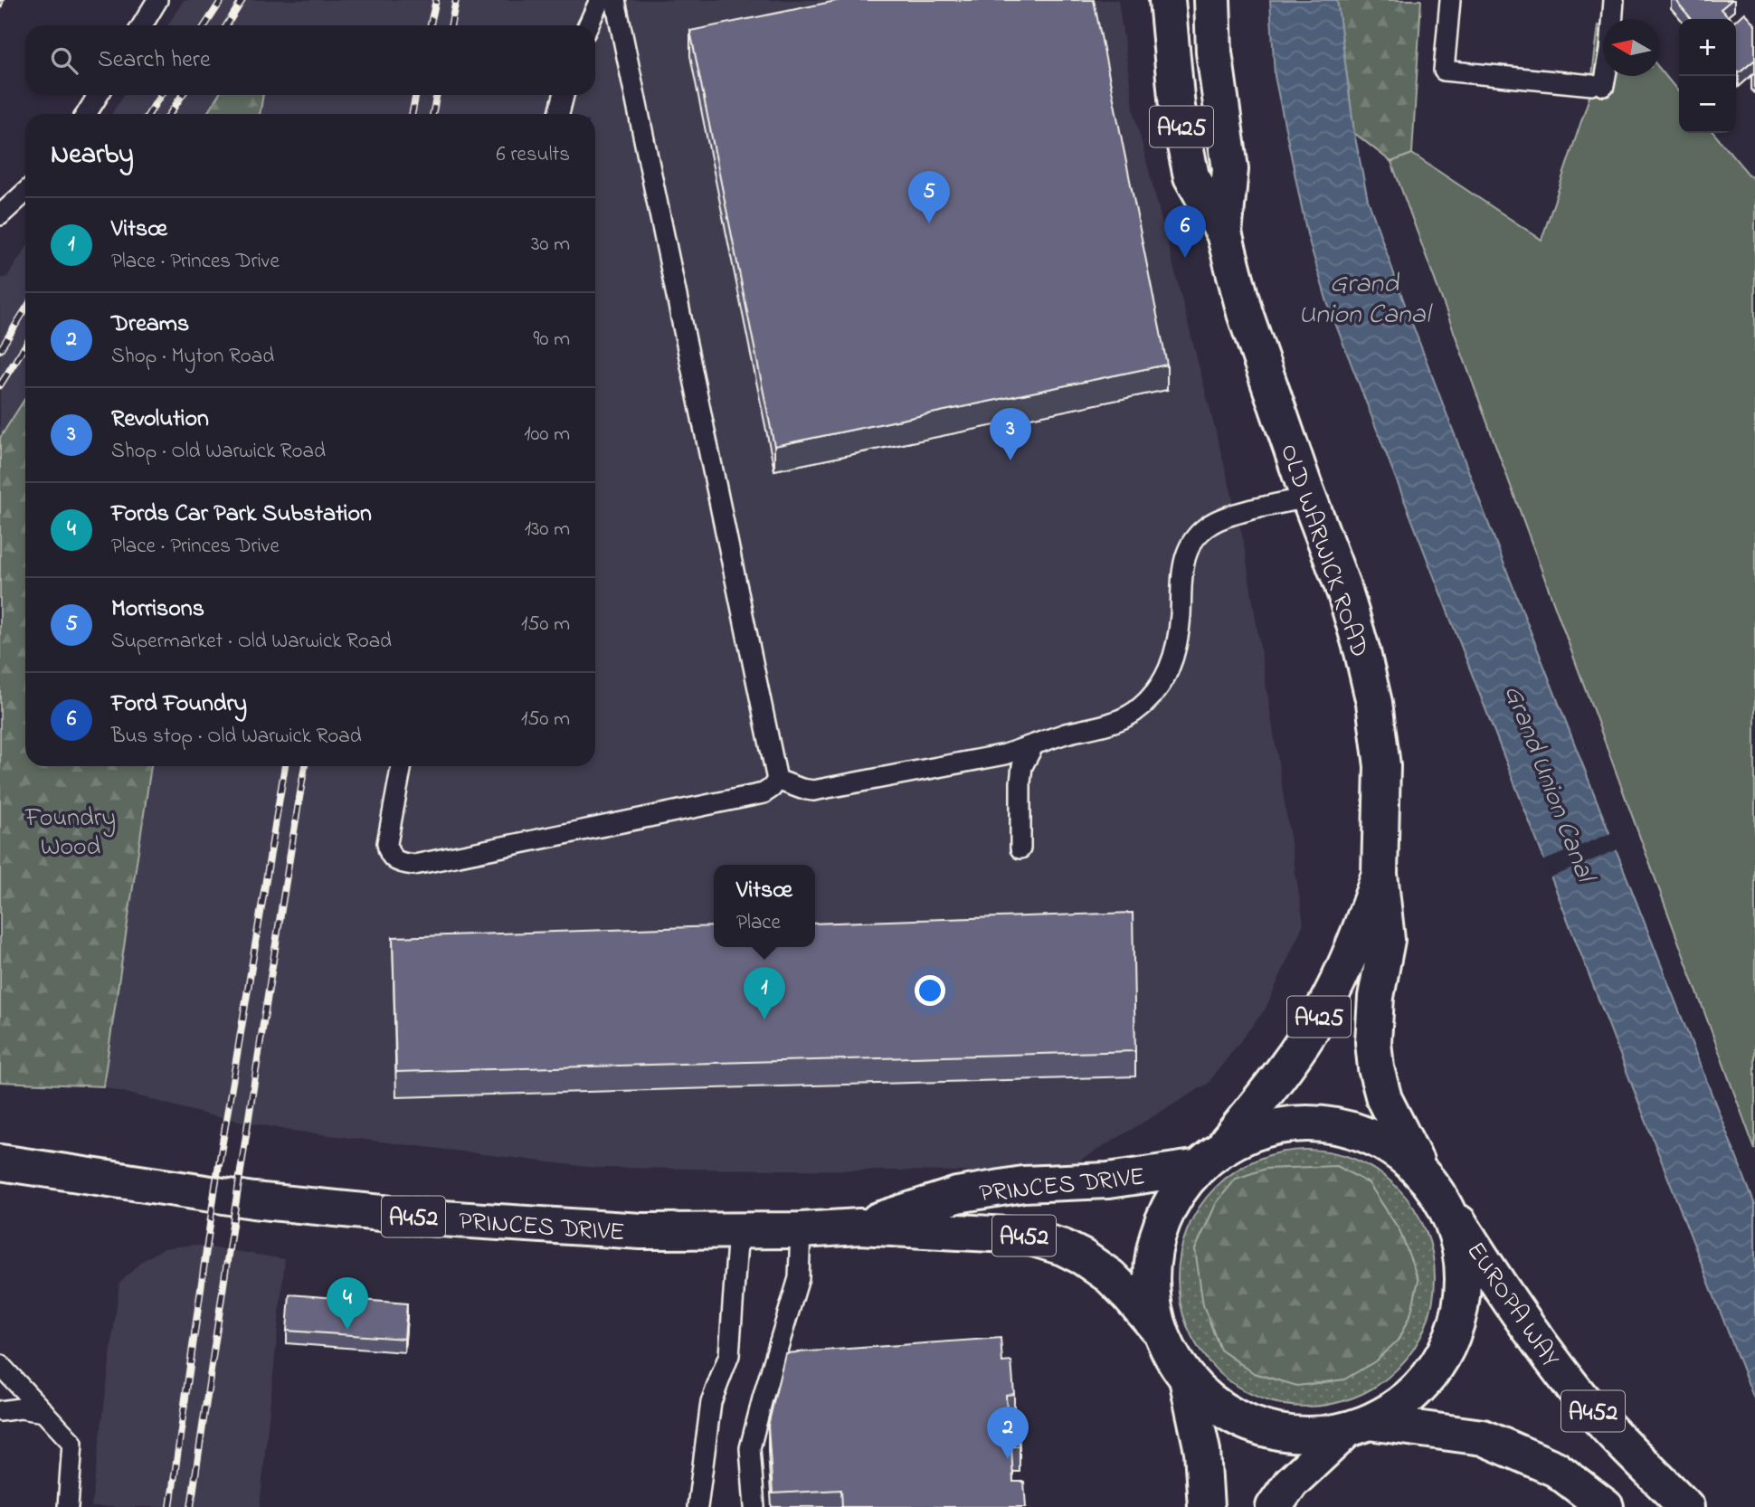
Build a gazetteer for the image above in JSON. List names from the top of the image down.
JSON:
{
  "streets": {
    "main road": [
      "A425",
      "OLD WARWICK ROAD",
      "PRINCES DRIVE",
      "A452",
      "EUROPA WAY"
    ]
  },
  "crossings": [
    ["A425", "OLD WARWICK ROAD"],
    ["A425", "PRINCES DRIVE"],
    ["A425", "A452"],
    ["A425", "EUROPA WAY"]
  ],
  "water": ["Grand Union Canal"],
  "parks": ["Foundry Wood"],
  "north": "left",
  "page": {
    "map_buttons": ["+", "−"],
    "search": "Search here",
    "heading": ["Nearby", "6 results"],
    "pins": [
      "5",
      "6",
      "3",
      "1",
      "4",
      "2"
    ],
    "list": [
      {
        "mark": "1",
        "name": "Vitsœ",
        "note": "Place · Princes Drive",
        "value": "30 m"
      },
      {
        "mark": "2",
        "name": "Dreams",
        "note": "Shop · Myton Road",
        "value": "90 m"
      },
      {
        "mark": "3",
        "name": "Revolution",
        "note": "Shop · Old Warwick Road",
        "value": "100 m"
      },
      {
        "mark": "4",
        "name": "Fords Car Park Substation",
        "note": "Place · Princes Drive",
        "value": "130 m"
      },
      {
        "mark": "5",
        "name": "Morrisons",
        "note": "Supermarket · Old Warwick Road",
        "value": "150 m"
      },
      {
        "mark": "6",
        "name": "Ford Foundry",
        "note": "Bus stop · Old Warwick Road",
        "value": "150 m"
      }
    ],
    "popup": ["Vitsœ", "Place"]
  }
}
